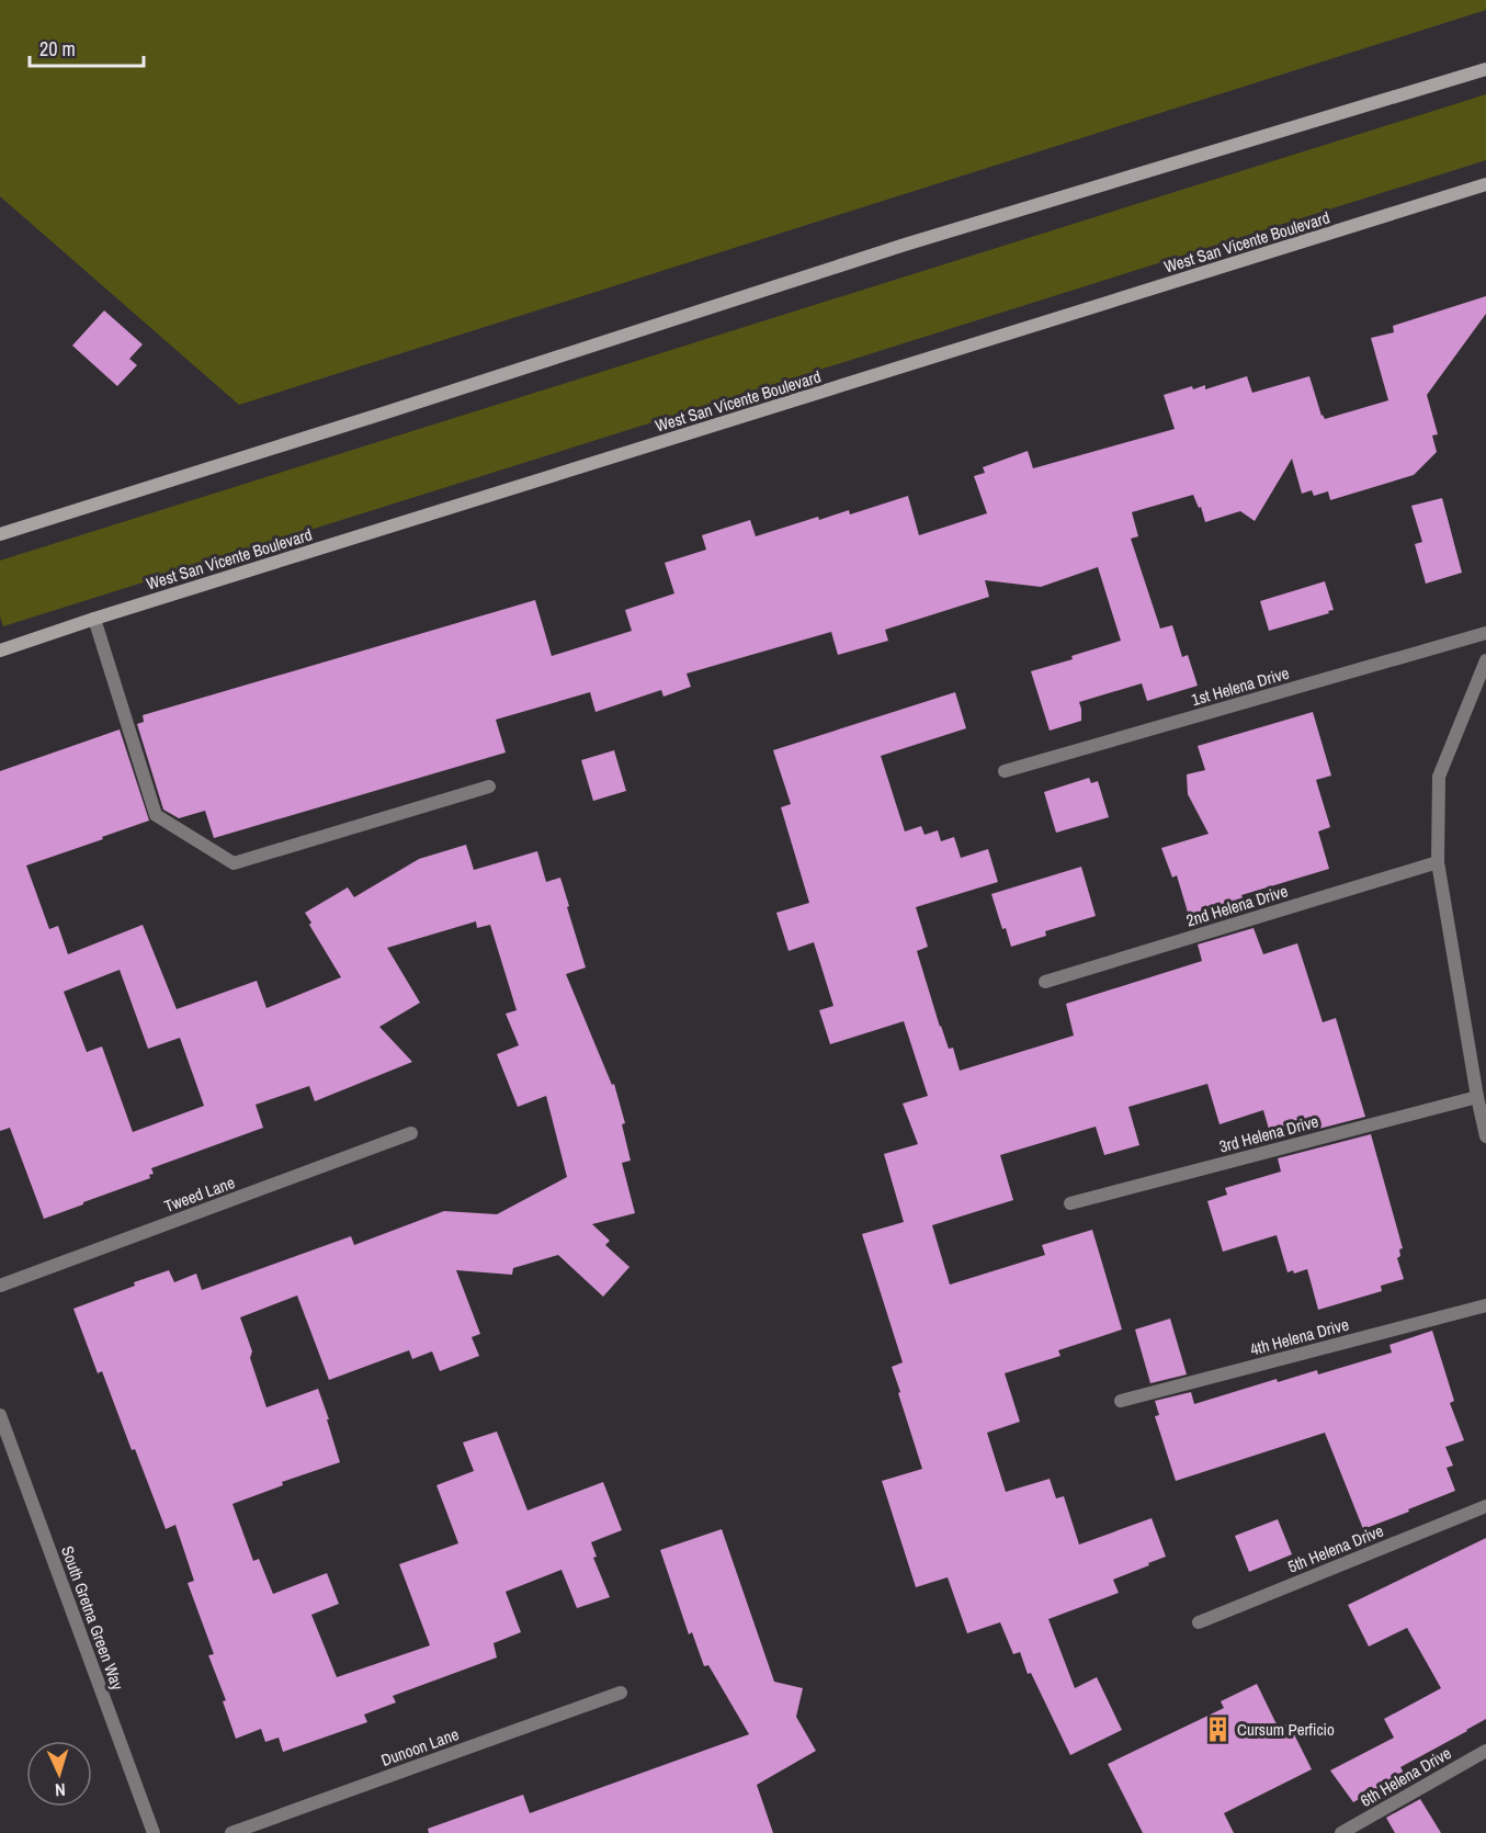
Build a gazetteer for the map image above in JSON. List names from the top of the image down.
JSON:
{
  "streets": {
    "main road": ["West San Vicente Boulevard"],
    "street": [
      "1st Helena Drive",
      "2nd Helena Drive",
      "3rd Helena Drive",
      "Tweed Lane",
      "4th Helena Drive",
      "5th Helena Drive",
      "South Gretna Green Way",
      "Dunoon Lane",
      "6th Helena Drive"
    ]
  },
  "places": {
    "building": ["Cursum Perficio"]
  },
  "scale_bar": "20 m",
  "north": "bottom"
}
